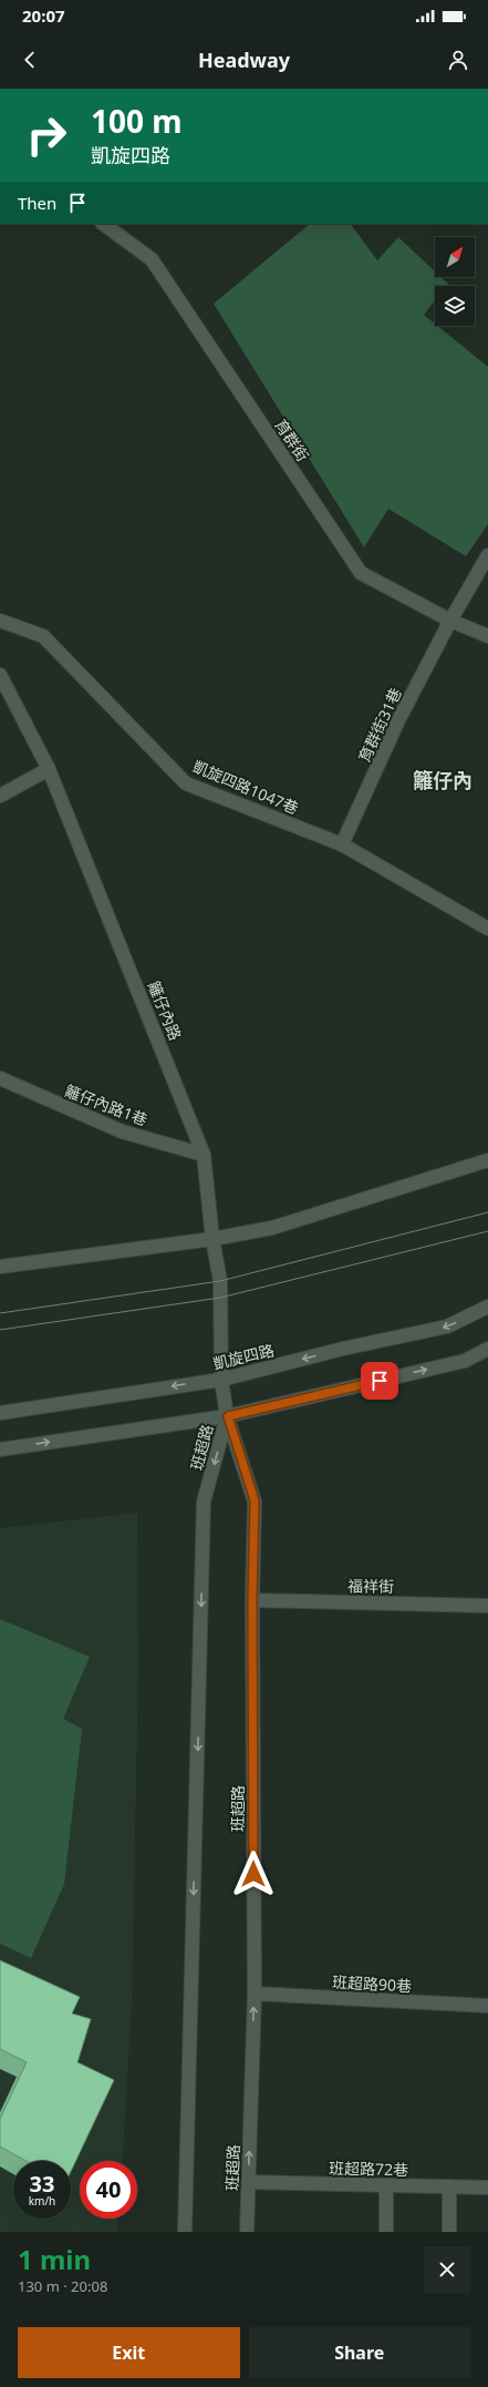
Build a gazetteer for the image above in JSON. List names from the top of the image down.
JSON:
{
  "streets": {
    "street": [
      "育群街",
      "育群街31巷",
      "凱旋四路1047巷",
      "籬仔內路",
      "籬仔內路1巷",
      "凱旋四路",
      "班超路",
      "福祥街",
      "班超路90巷",
      "班超路72巷"
    ]
  },
  "crossings": [
    ["育群街", "育群街31巷"],
    ["育群街31巷", "凱旋四路1047巷"],
    ["籬仔內路", "籬仔內路1巷"],
    ["籬仔內路", "凱旋四路"],
    ["籬仔內路", "班超路"],
    ["凱旋四路", "班超路"],
    ["班超路", "福祥街"],
    ["班超路", "班超路90巷"],
    ["班超路", "班超路72巷"]
  ],
  "districts": ["籬仔內"],
  "north": "top right",
  "page": {
    "status": "20:07",
    "header": "Headway",
    "turn": ["100 m", "凱旋四路"],
    "then": "Then",
    "speed": "33 km/h",
    "limit": "40",
    "heading": ["1 min", "130 m · 20:08"],
    "buttons": ["Exit", "Share"]
  }
}
